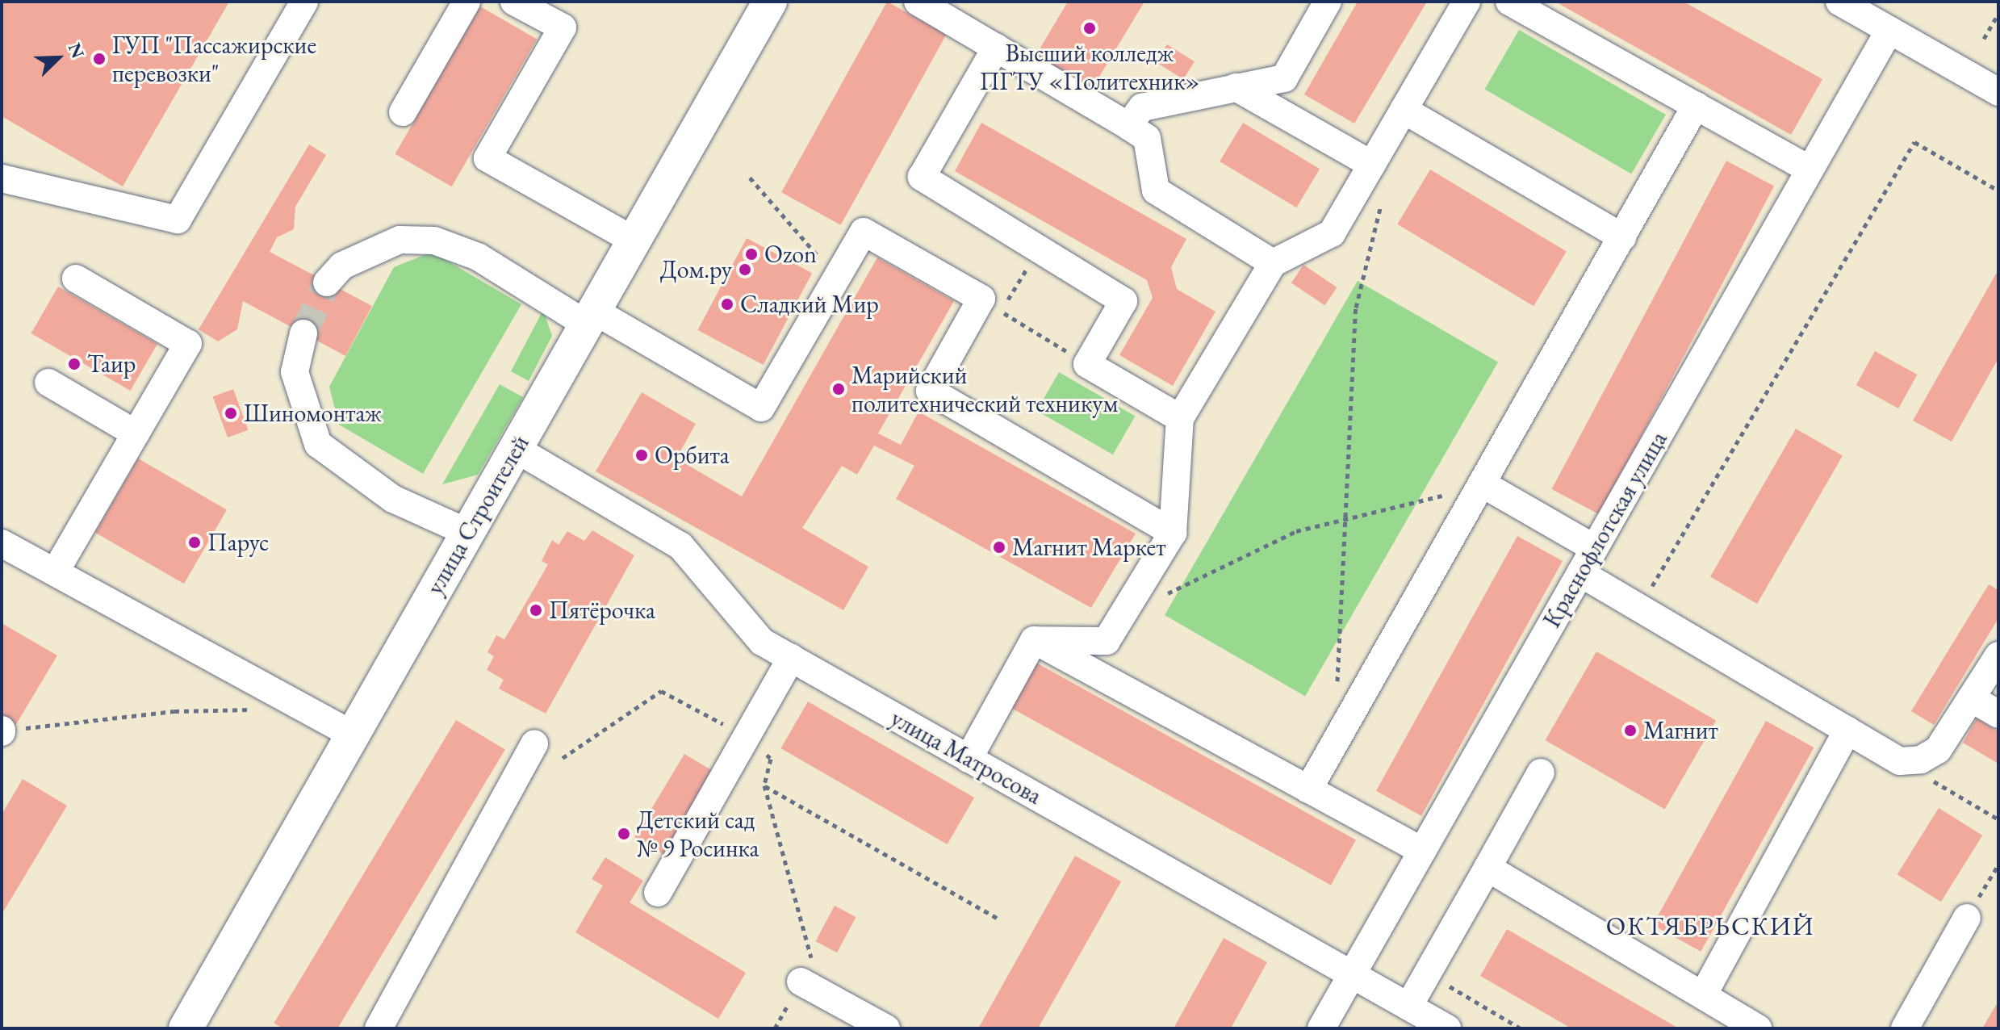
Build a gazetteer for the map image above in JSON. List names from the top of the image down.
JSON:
{
  "streets": {
    "main road": ["улица Строителей"],
    "street": ["Краснофлотская улица", "улица Матросова"]
  },
  "crossings": [
    ["улица Строителей", "улица Матросова"],
    ["Краснофлотская улица", "улица Матросова"]
  ],
  "districts": ["ОКТЯБРЬСКИЙ"],
  "places": [
    "Высший колледж ПГТУ «Политехник»",
    "ГУП \"Пассажирские перевозки\"",
    "Ozon",
    "Дом.ру",
    "Сладкий Мир",
    "Таир",
    "Марийский политехнический техникум",
    "Шиномонтаж",
    "Орбита",
    "Парус",
    "Магнит Маркет",
    "Пятёрочка",
    "Магнит",
    "Детский сад № 9 Росинка"
  ],
  "north": "top right"
}
